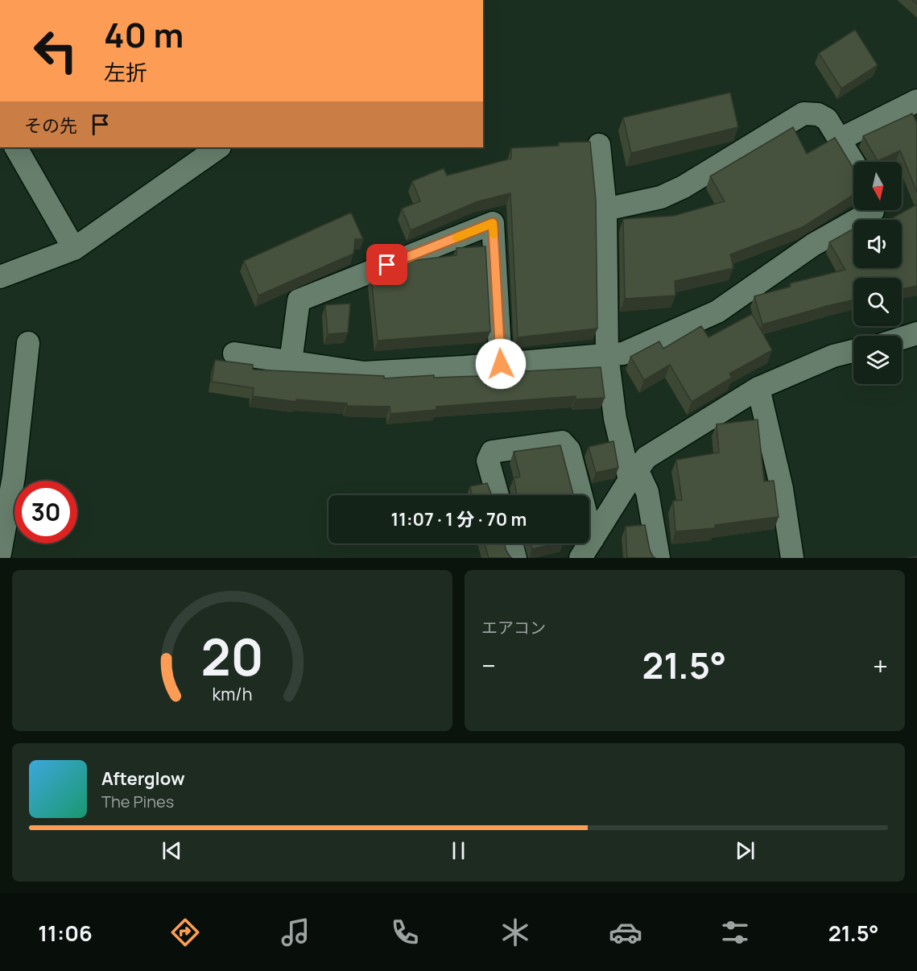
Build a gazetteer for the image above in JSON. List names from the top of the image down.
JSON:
{
  "north": "bottom",
  "page": {
    "turn": ["40 m", "左折"],
    "then": "その先",
    "limit": "30",
    "trip": "11:07 · 1 分 · 70 m",
    "tile": "エアコン",
    "heat": ["−", "21.5°", "+"],
    "song": ["Afterglow", "The Pines"],
    "tabs": ["11:06", "21.5°"],
    "gauge": ["20", "km/h"]
  }
}
